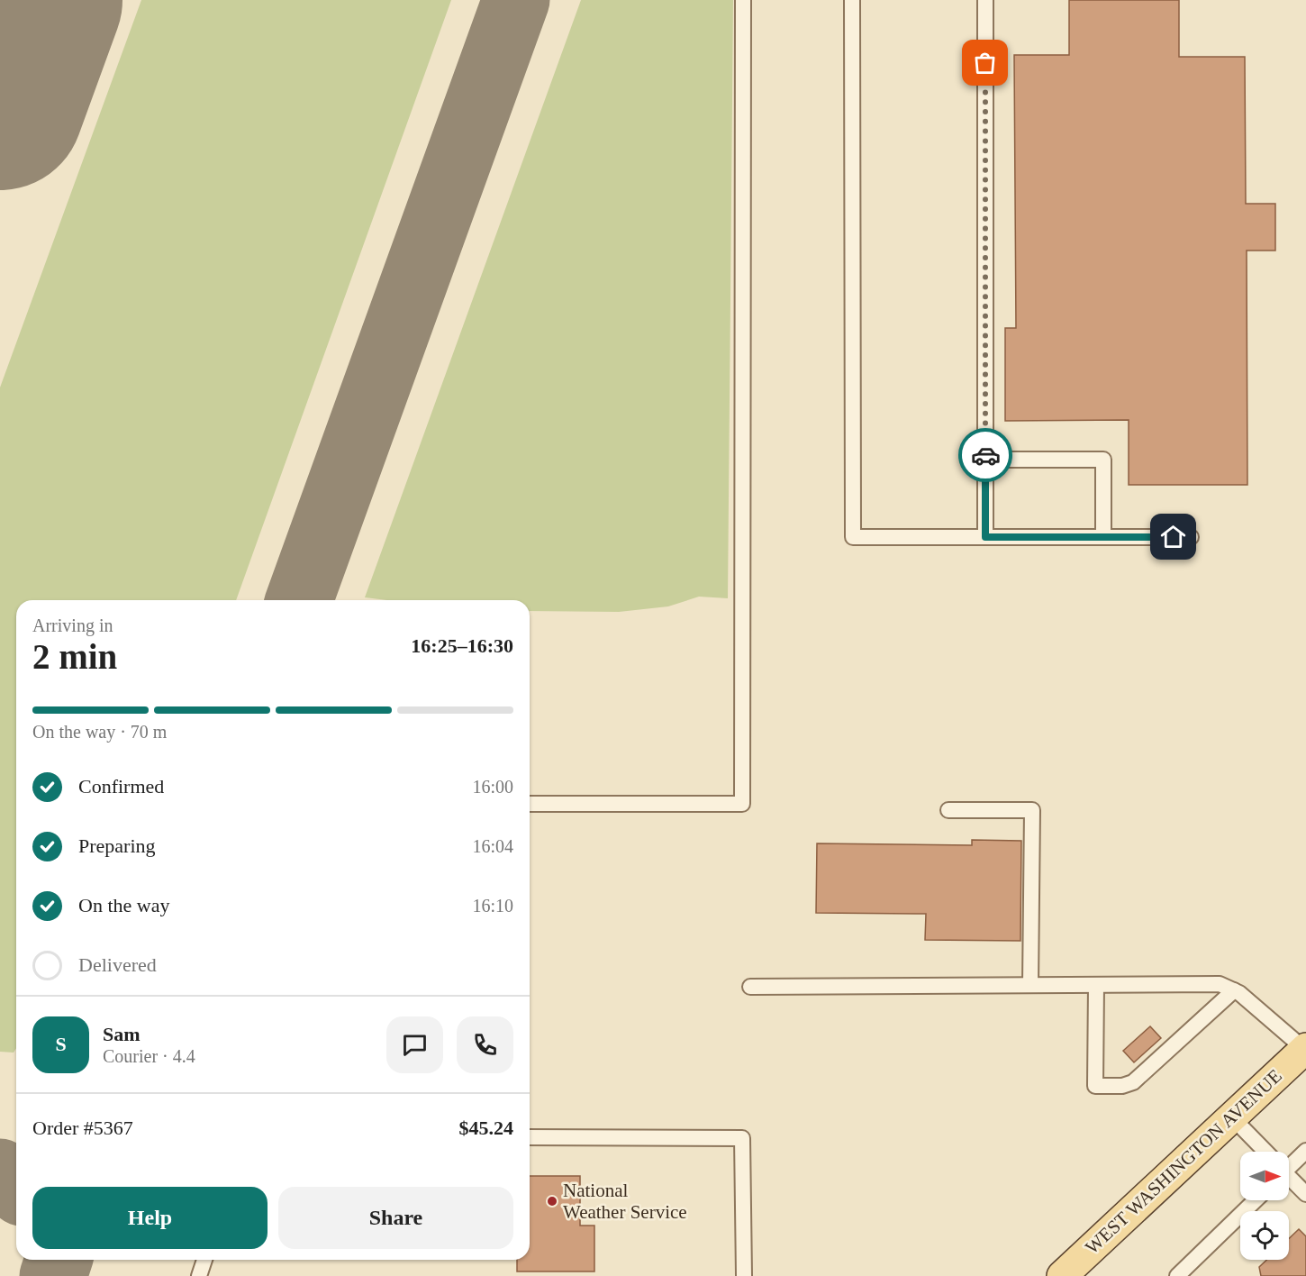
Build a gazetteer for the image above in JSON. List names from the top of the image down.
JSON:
{
  "streets": {
    "main road": ["WEST WASHINGTON AVENUE"]
  },
  "places": ["National Weather Service"],
  "north": "right",
  "page": {
    "heading": ["2 min", "Arriving in", "16:25–16:30"],
    "panel": [
      "Sam",
      "Courier · 4.4",
      "Order #5367",
      "$45.24"
    ],
    "bar": "On the way · 70 m",
    "list": [
      ["Confirmed", "16:00"],
      ["Preparing", "16:04"],
      ["On the way", "16:10"],
      "Delivered"
    ],
    "round": "S",
    "buttons": ["Help", "Share"]
  }
}
